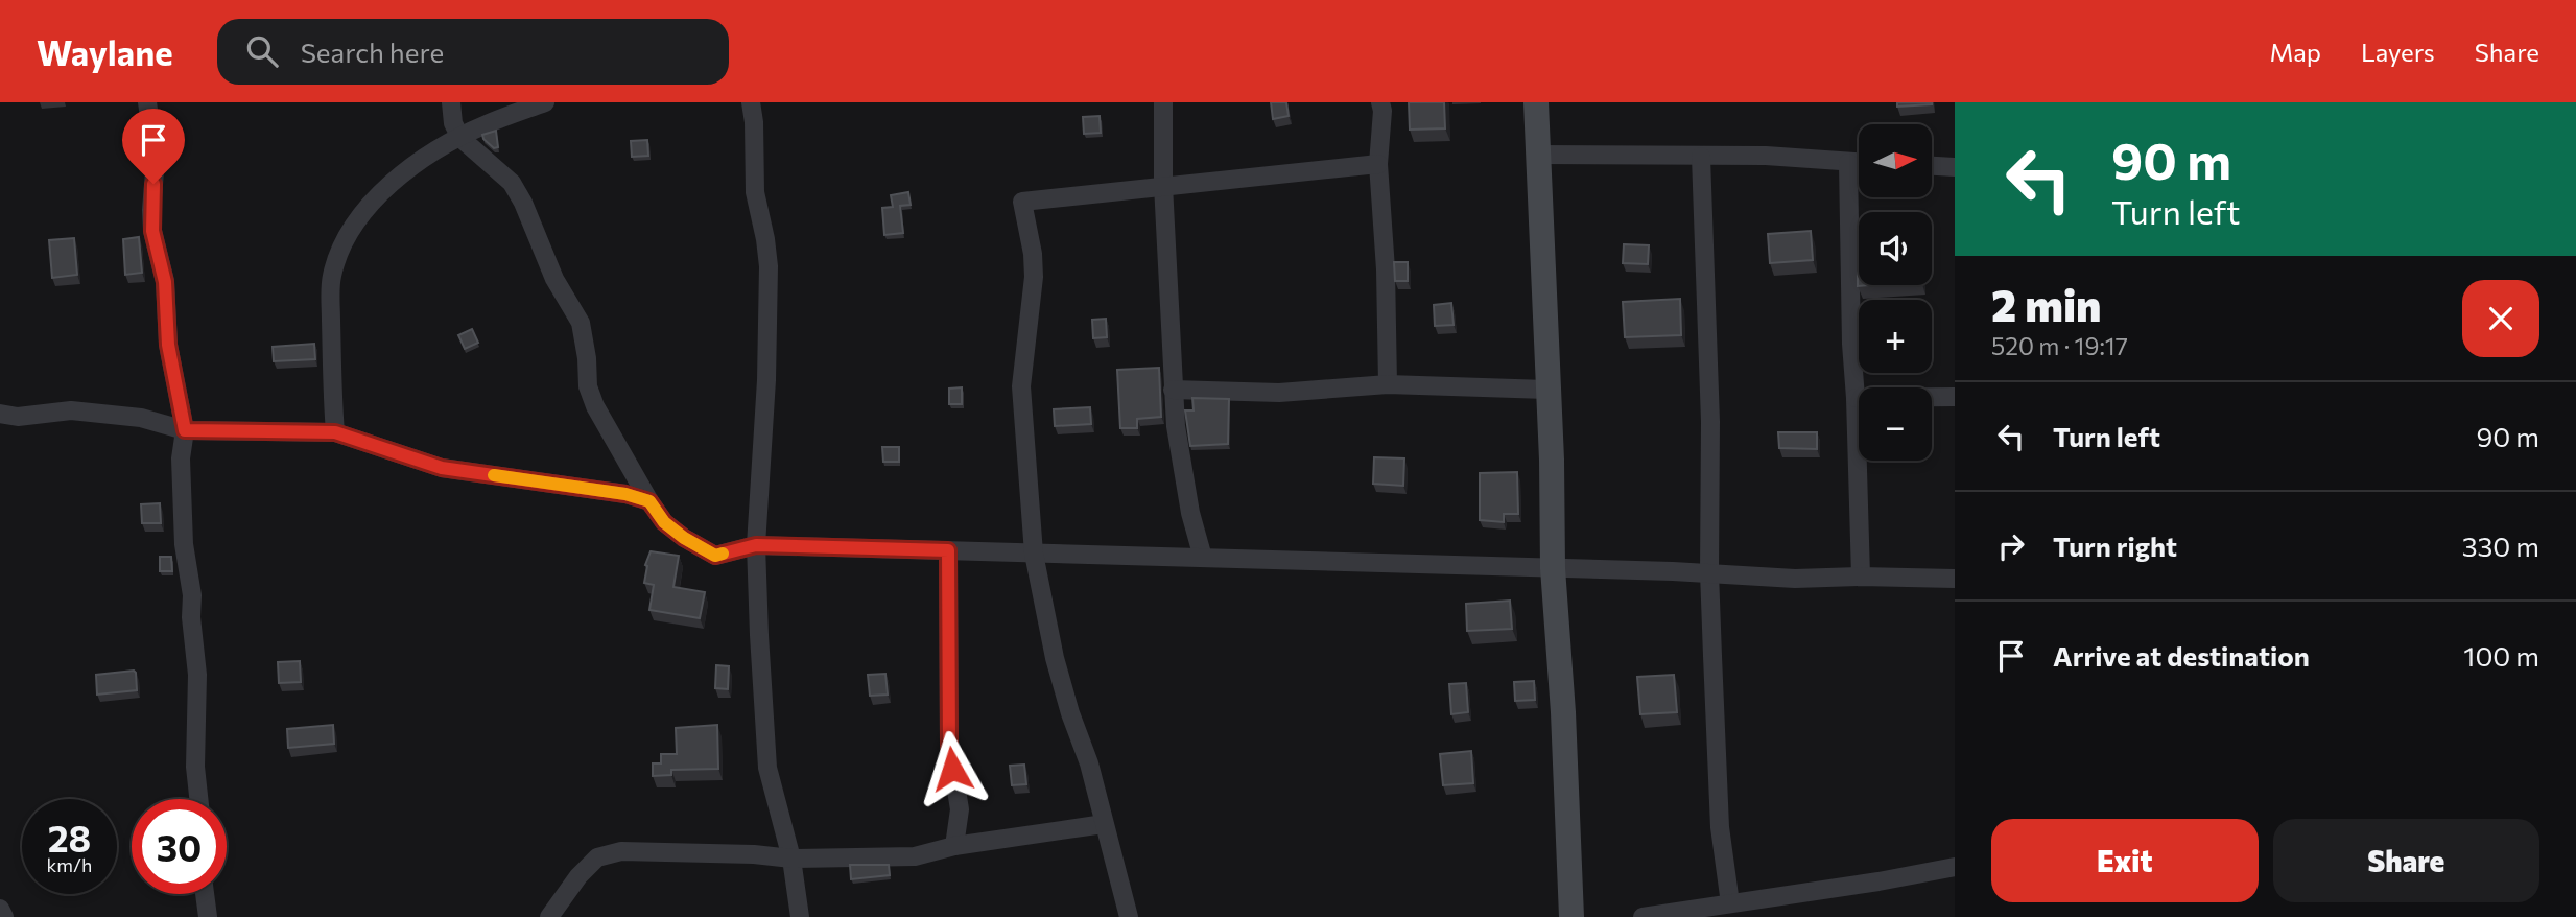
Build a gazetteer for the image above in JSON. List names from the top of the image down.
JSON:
{
  "north": "right",
  "page": {
    "header": "Waylane",
    "search": "Search here",
    "nav": ["Map", "Layers", "Share"],
    "turn": ["90 m", "Turn left"],
    "map_buttons": ["+", "−"],
    "heading": ["2 min", "520 m · 19:17"],
    "list": [
      {
        "name": "Turn left",
        "value": "90 m"
      },
      {
        "name": "Turn right",
        "value": "330 m"
      },
      {
        "name": "Arrive at destination",
        "value": "100 m"
      }
    ],
    "speed": "28 km/h",
    "limit": "30",
    "buttons": ["Exit", "Share"]
  }
}
